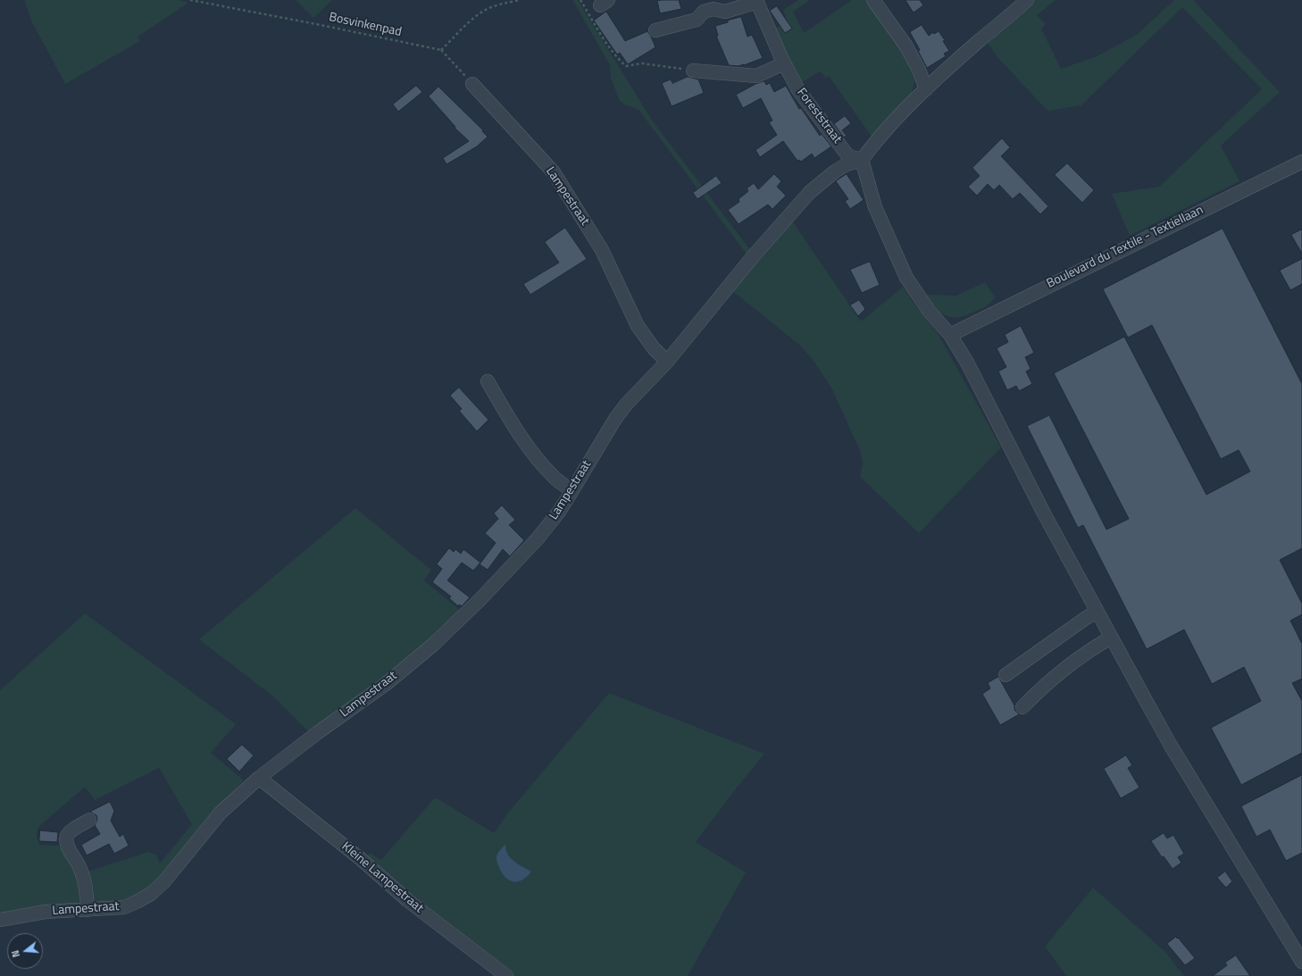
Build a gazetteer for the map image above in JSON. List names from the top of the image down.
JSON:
{
  "streets": {
    "street": [
      "Foreststraat",
      "Lampestraat",
      "Boulevard du Textile - Textiellaan",
      "Kleine Lampestraat"
    ],
    "path": ["Bosvinkenpad"]
  },
  "crossings": [
    ["Foreststraat", "Lampestraat"],
    ["Lampestraat", "Kleine Lampestraat"]
  ],
  "north": "left"
}
